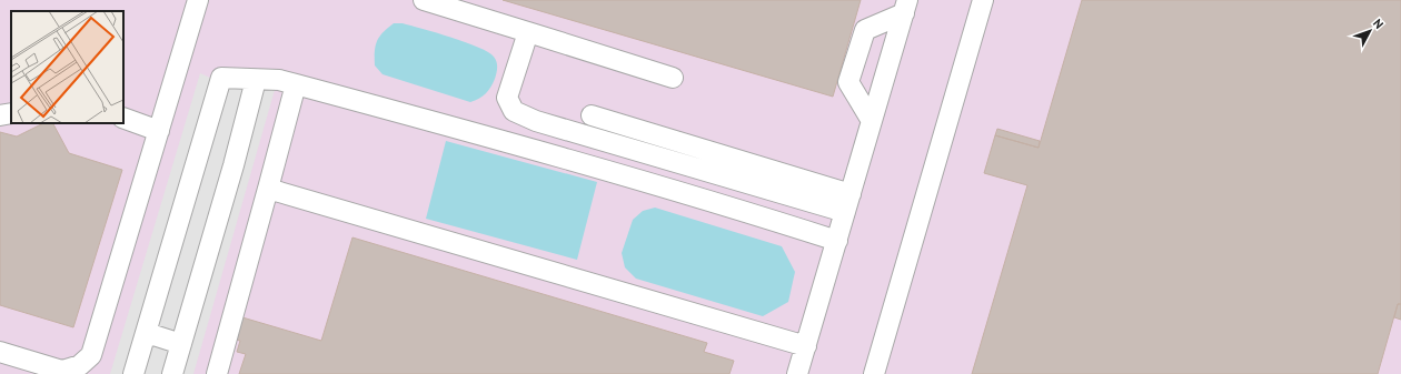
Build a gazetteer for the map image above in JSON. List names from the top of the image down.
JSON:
{
  "north": "top right"
}
